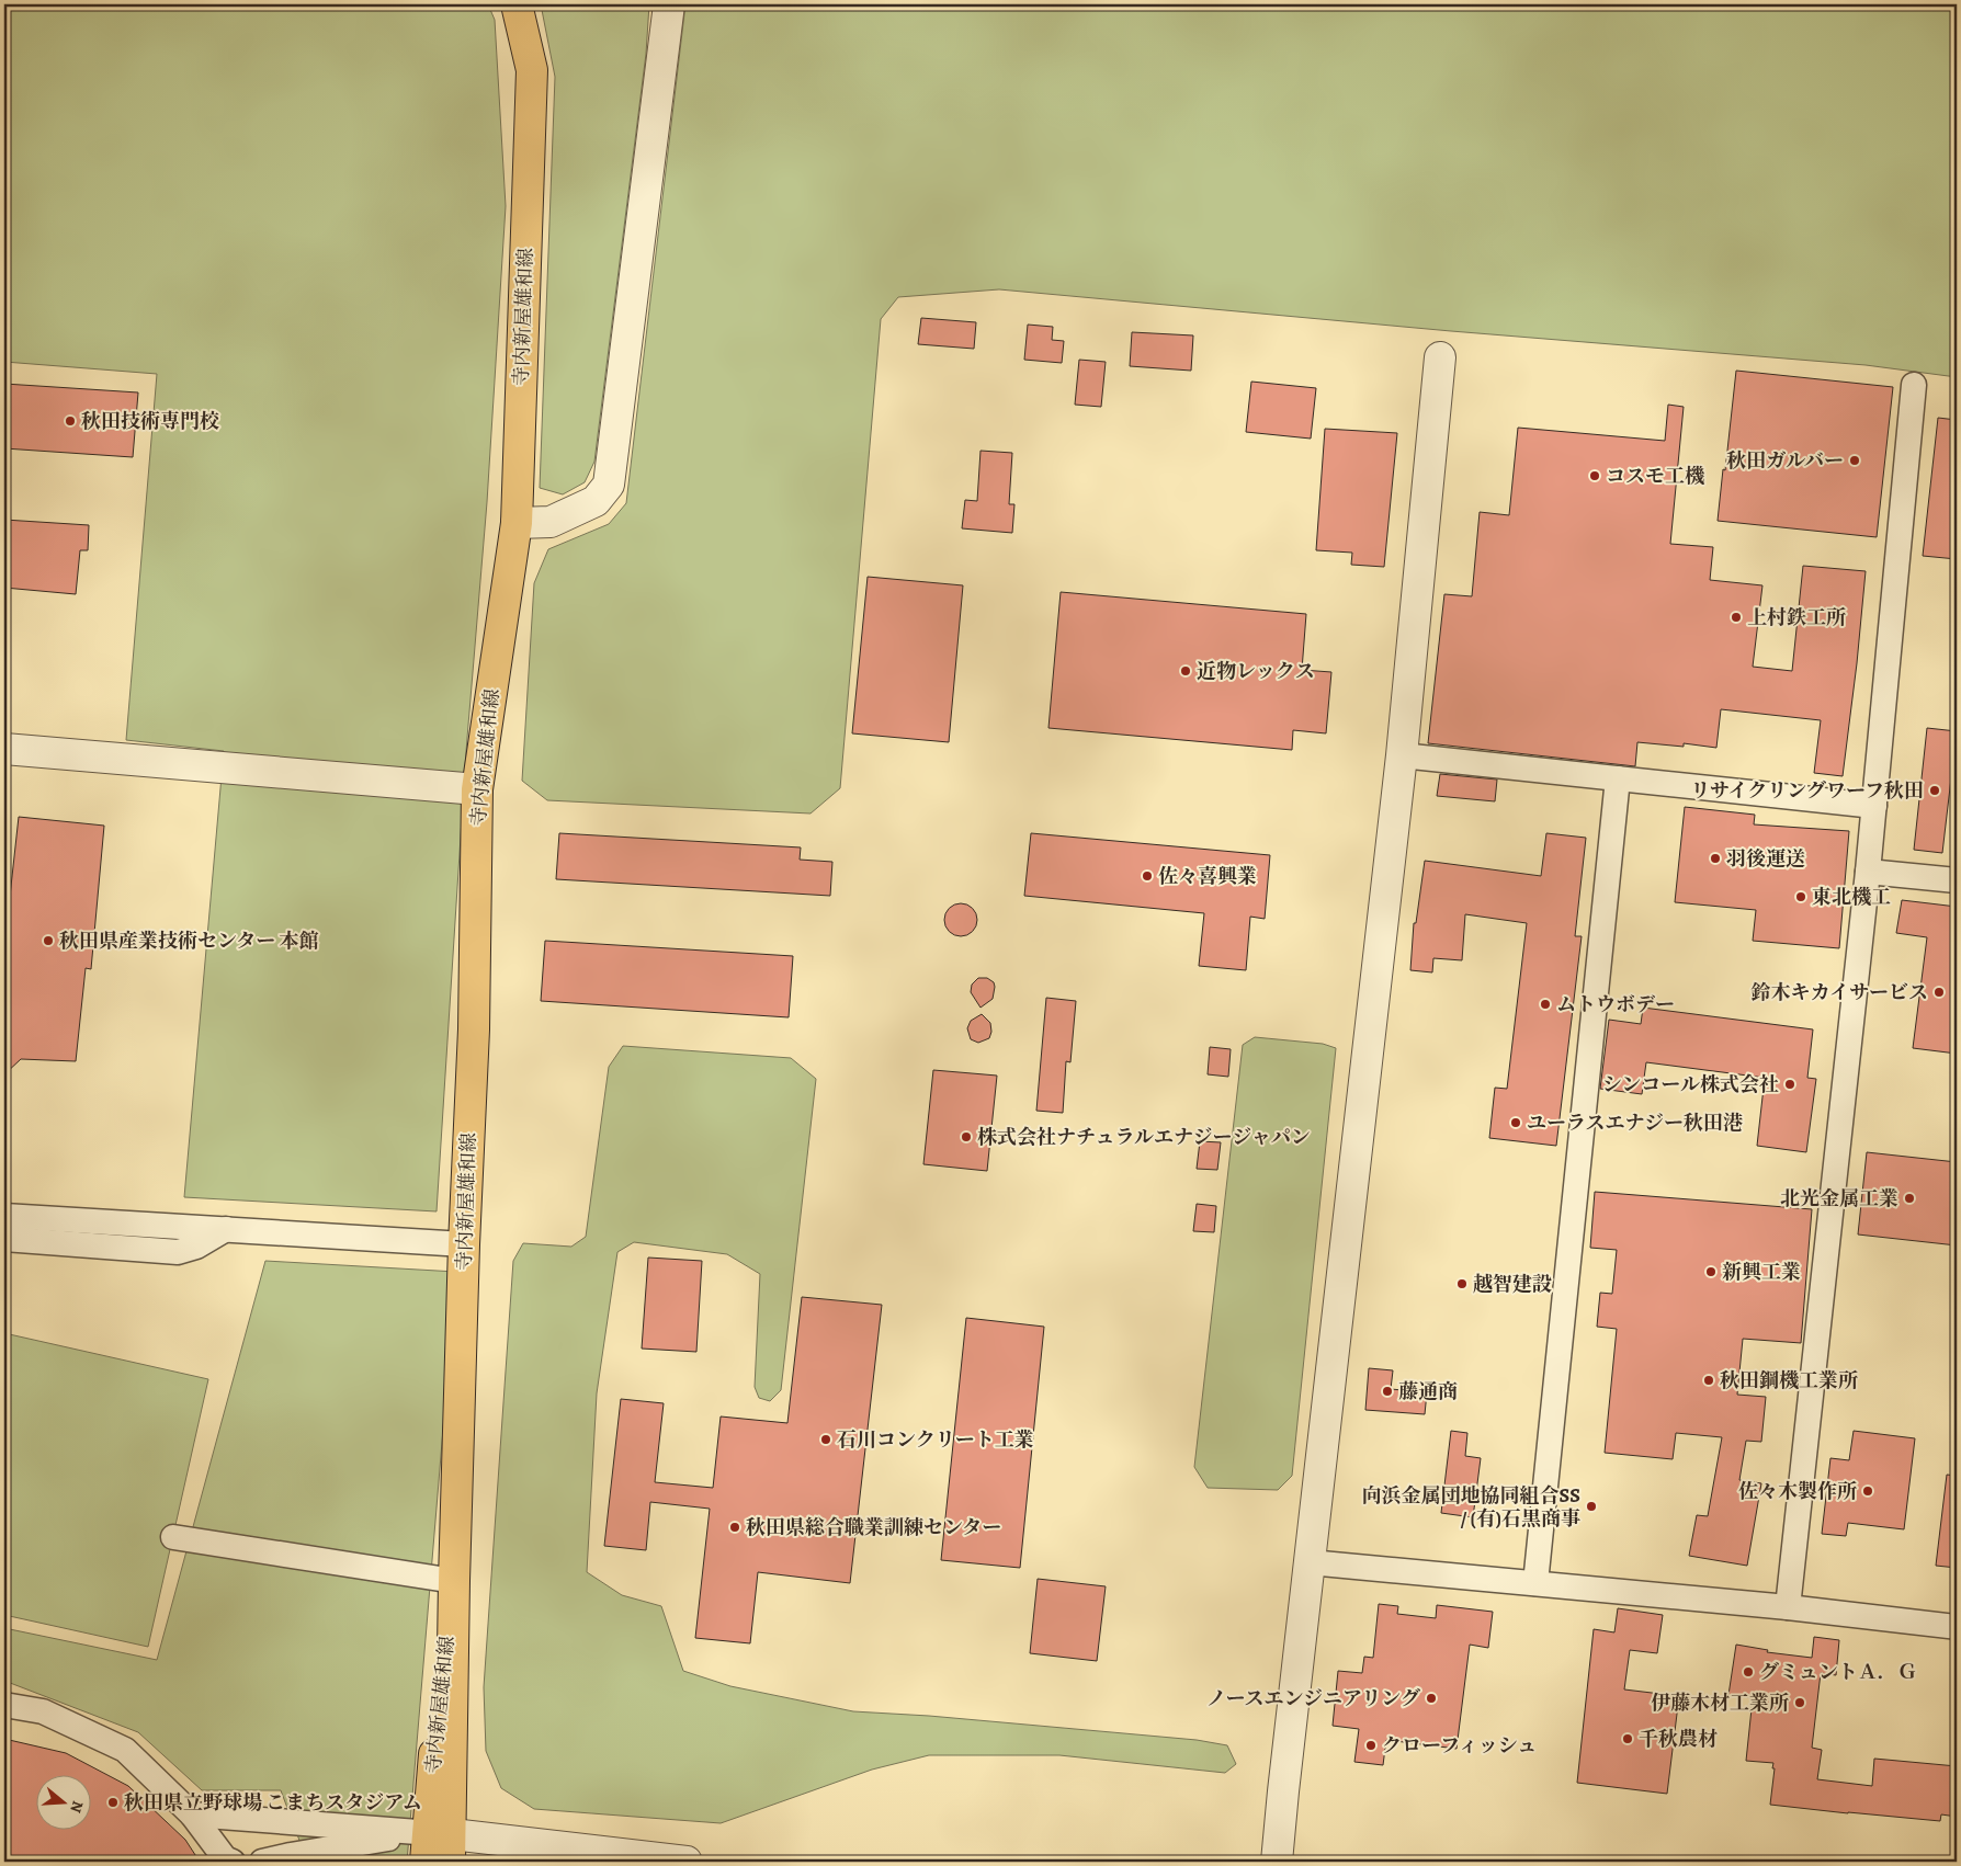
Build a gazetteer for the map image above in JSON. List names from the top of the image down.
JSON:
{
  "streets": {
    "main road": ["寺内新屋雄和線"]
  },
  "places": [
    "秋田技術専門校",
    "秋田ガルバー",
    "コスモ工機",
    "上村鉄工所",
    "近物レックス",
    "リサイクリングワーフ秋田",
    "羽後運送",
    "佐々喜興業",
    "東北機工",
    "秋田県産業技術センター 本館",
    "鈴木キカイサービス",
    "ムトウボデー",
    "シンコール株式会社",
    "ユーラスエナジー秋田港",
    "株式会社ナチュラルエナジージャパン",
    "北光金属工業",
    "新興工業",
    "越智建設",
    "秋田鋼機工業所",
    "藤通商",
    "石川コンクリート工業",
    "佐々木製作所",
    "向浜金属団地協同組合SS / (有)石黒商事",
    "秋田県総合職業訓練センター",
    "グミュントＡ．Ｇ",
    "ノースエンジニアリング",
    "伊藤木材工業所",
    "千秋農材",
    "クローフィッシュ",
    "秋田県立野球場 こまちスタジアム"
  ],
  "north": "right"
}
